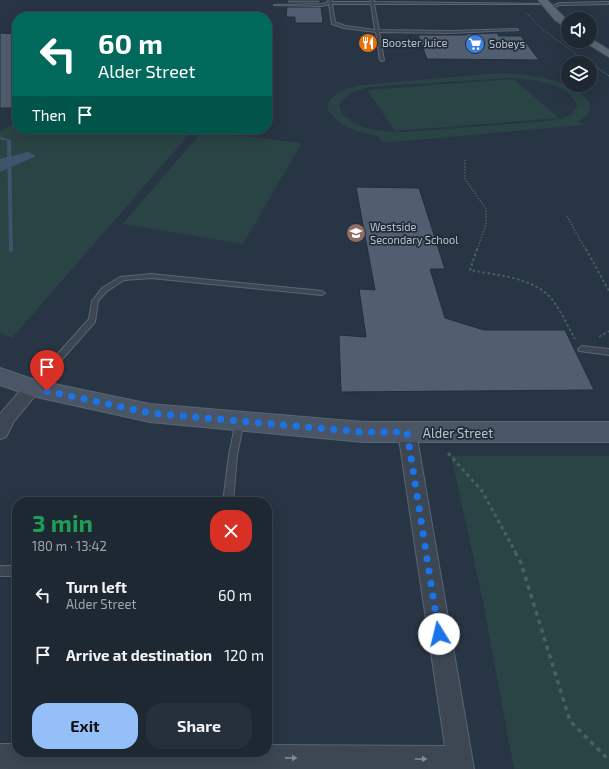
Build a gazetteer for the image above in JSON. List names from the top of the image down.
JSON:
{
  "streets": {
    "street": ["Alder Street"]
  },
  "places": {
    "restaurant": ["Booster Juice"],
    "supermarket": ["Sobeys"],
    "school or university": ["Westside Secondary School"]
  },
  "page": {
    "turn": ["60 m", "Alder Street"],
    "then": "Then",
    "heading": ["3 min", "180 m · 13:42"],
    "list": [
      {
        "name": "Turn left",
        "note": "Alder Street",
        "value": "60 m"
      },
      {
        "name": "Arrive at destination",
        "value": "120 m"
      }
    ],
    "buttons": ["Exit", "Share"]
  }
}
